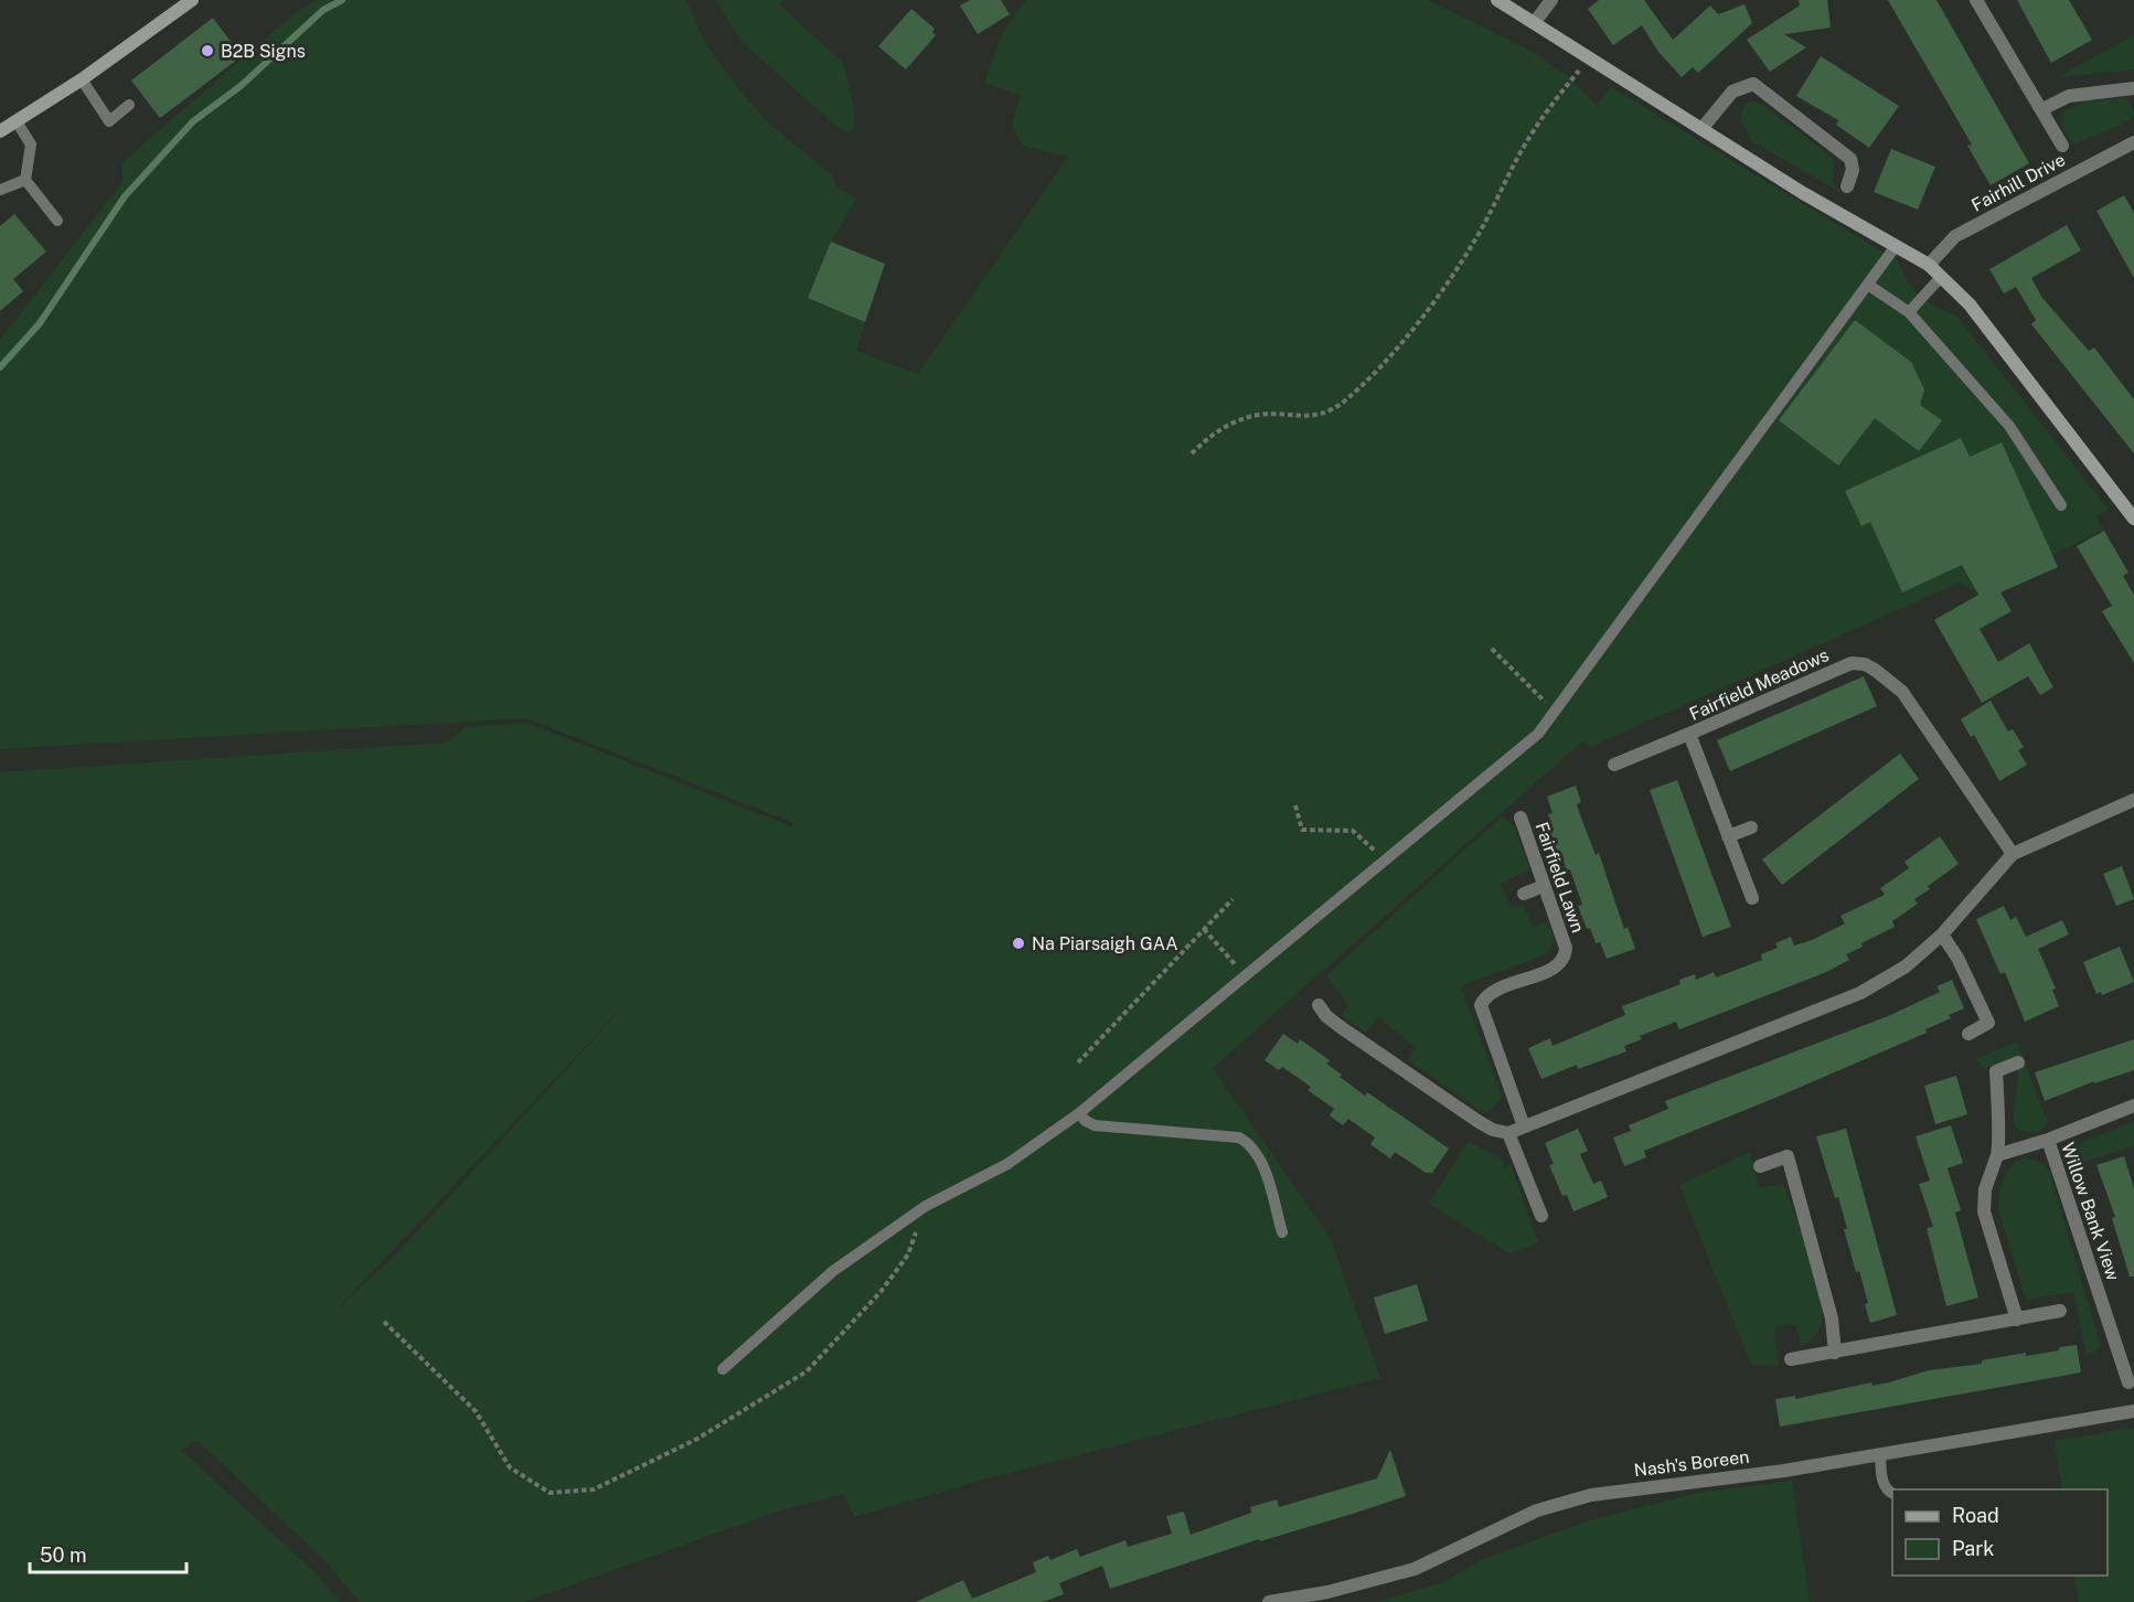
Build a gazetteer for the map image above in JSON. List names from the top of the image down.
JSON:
{
  "streets": {
    "street": [
      "Fairhill Drive",
      "Fairfield Meadows",
      "Fairfield Lawn",
      "Willow Bank View",
      "Nash's Boreen"
    ]
  },
  "places": ["B2B Signs", "Na Piarsaigh GAA"],
  "legend": ["Road", "Park"],
  "scale_bar": "50 m"
}
